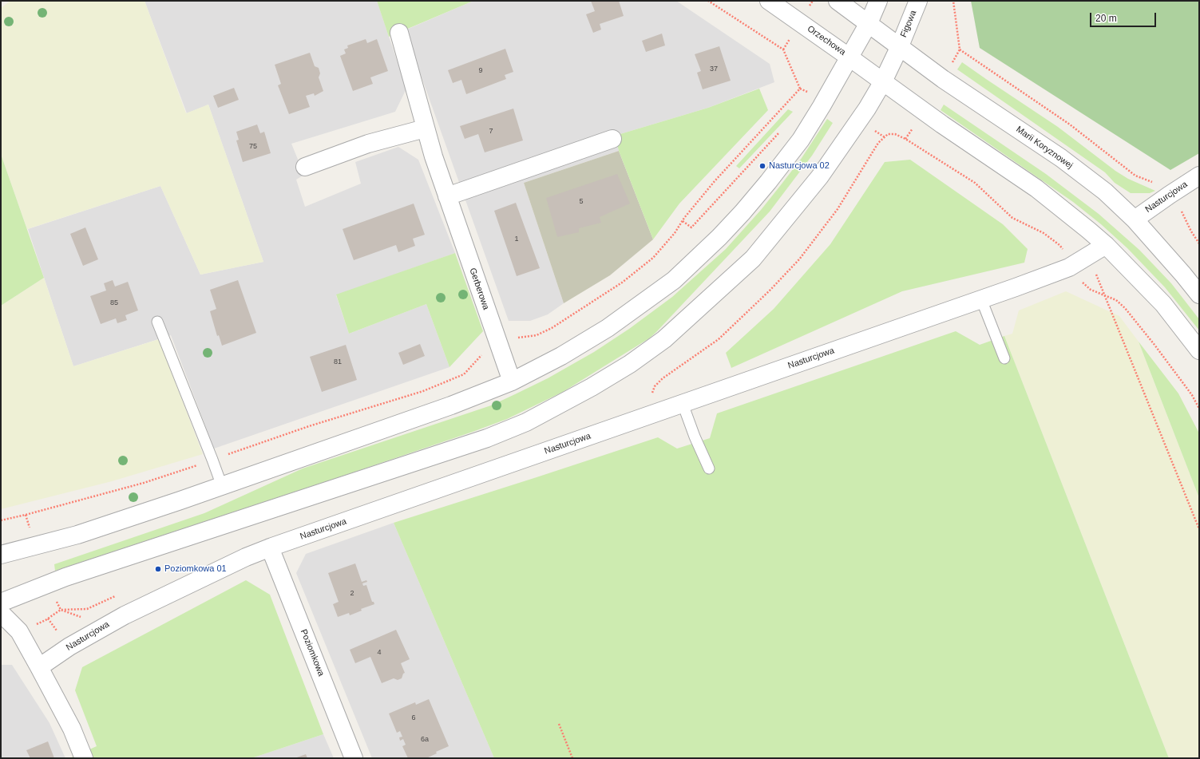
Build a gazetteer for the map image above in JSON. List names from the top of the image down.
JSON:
{
  "streets": {
    "street": [
      "Figowa",
      "Orzechowa",
      "Marii Koryznowej",
      "Nasturcjowa",
      "Gerberowa",
      "Poziomkowa"
    ]
  },
  "crossings": [
    ["Figowa", "Orzechowa"],
    ["Figowa", "Marii Koryznowej"],
    ["Marii Koryznowej", "Nasturcjowa"],
    ["Nasturcjowa", "Poziomkowa"]
  ],
  "places": ["Nasturcjowa 02", "Poziomkowa 01"],
  "house_numbers": [
    "37",
    "9",
    "7",
    "75",
    "5",
    "1",
    "85",
    "81",
    "2",
    "4",
    "6",
    "6a"
  ],
  "scale_bar": "20 m"
}
